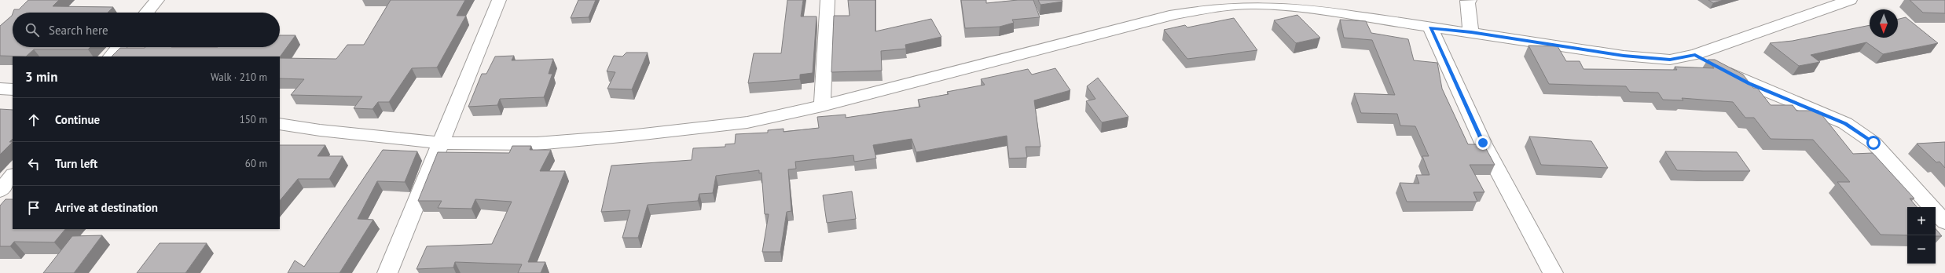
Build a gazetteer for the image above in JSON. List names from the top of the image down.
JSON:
{
  "north": "bottom",
  "page": {
    "search": "Search here",
    "heading": ["3 min", "Walk · 210 m"],
    "list": [
      ["Continue", "150 m"],
      ["Turn left", "60 m"],
      "Arrive at destination"
    ],
    "map_buttons": ["+", "−"]
  }
}
